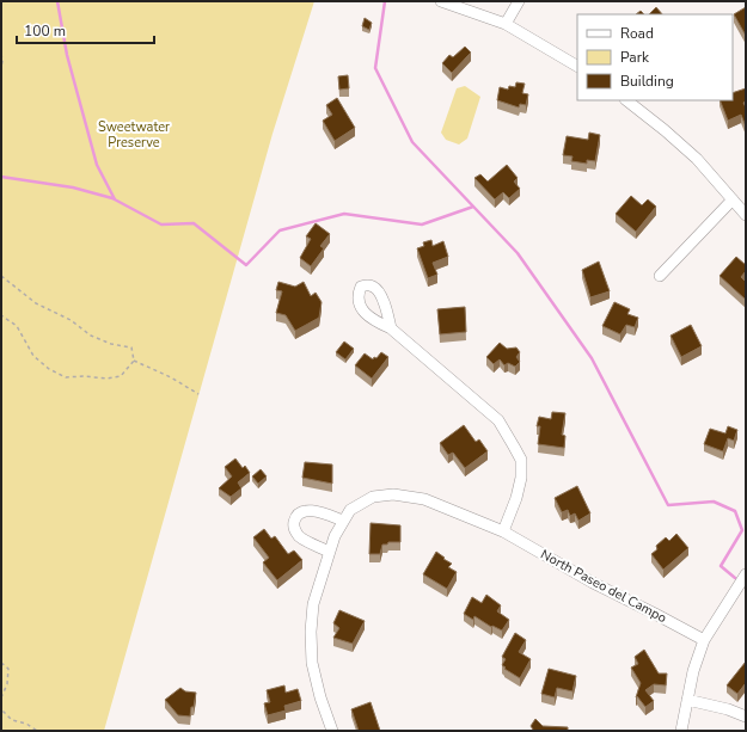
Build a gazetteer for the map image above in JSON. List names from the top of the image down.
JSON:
{
  "streets": {
    "street": ["North Paseo del Campo"]
  },
  "parks": ["Sweetwater Preserve"],
  "legend": ["Road", "Park", "Building"],
  "scale_bar": "100 m"
}
